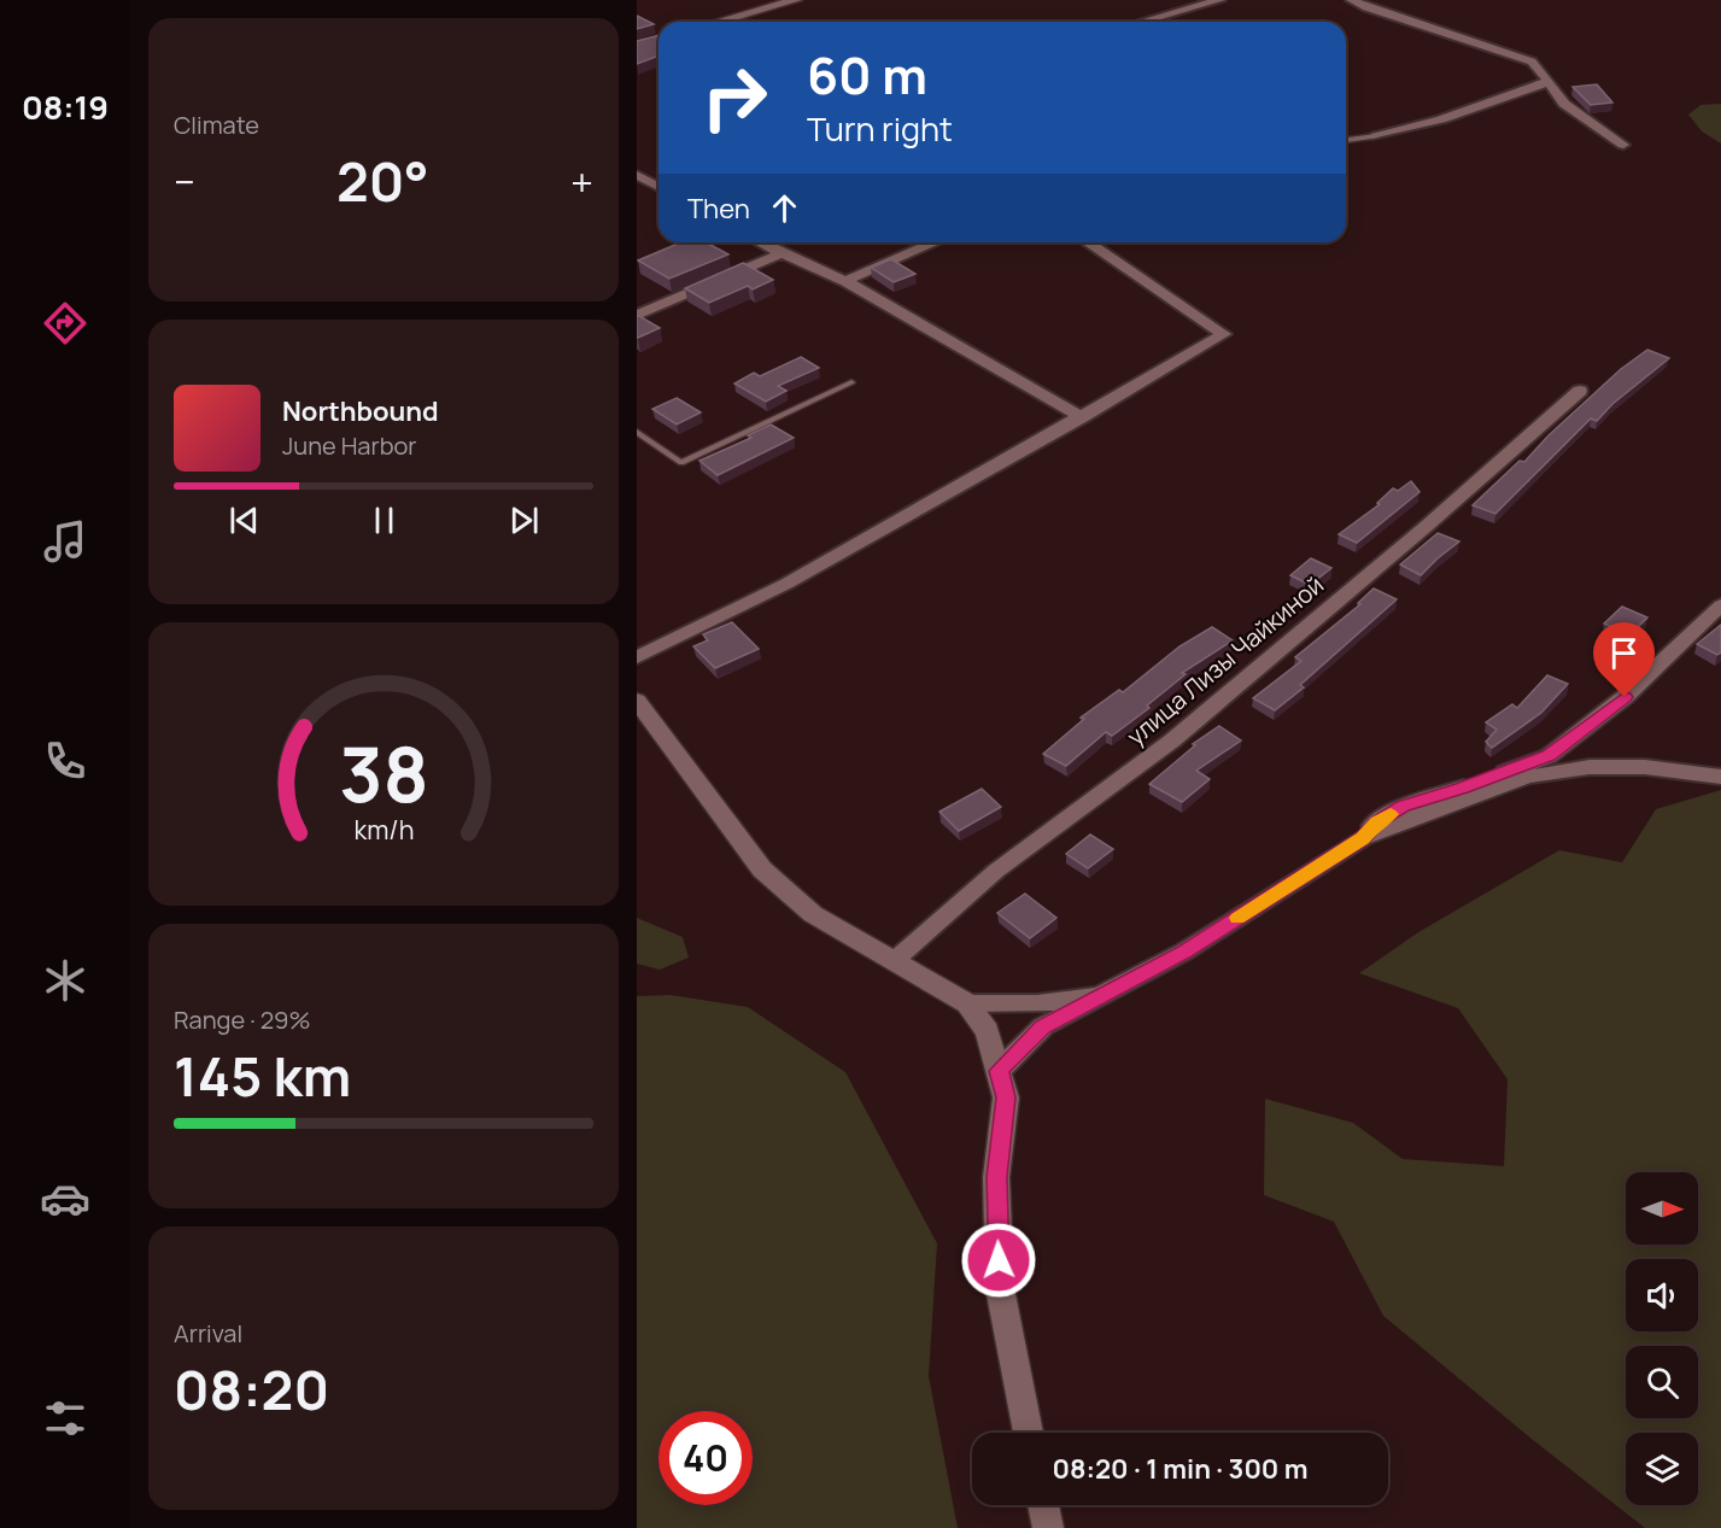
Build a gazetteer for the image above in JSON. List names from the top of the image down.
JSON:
{
  "streets": {
    "street": ["улица Лизы Чайкиной"]
  },
  "north": "right",
  "page": {
    "tabs": "08:19",
    "tile": [
      "Climate",
      ["Range · 29%", "145 km"],
      ["Arrival", "08:20"]
    ],
    "turn": ["60 m", "Turn right"],
    "heat": ["−", "20°", "+"],
    "then": "Then",
    "song": ["Northbound", "June Harbor"],
    "limit": "40",
    "trip": "08:20 · 1 min · 300 m",
    "gauge": ["38", "km/h"]
  }
}
